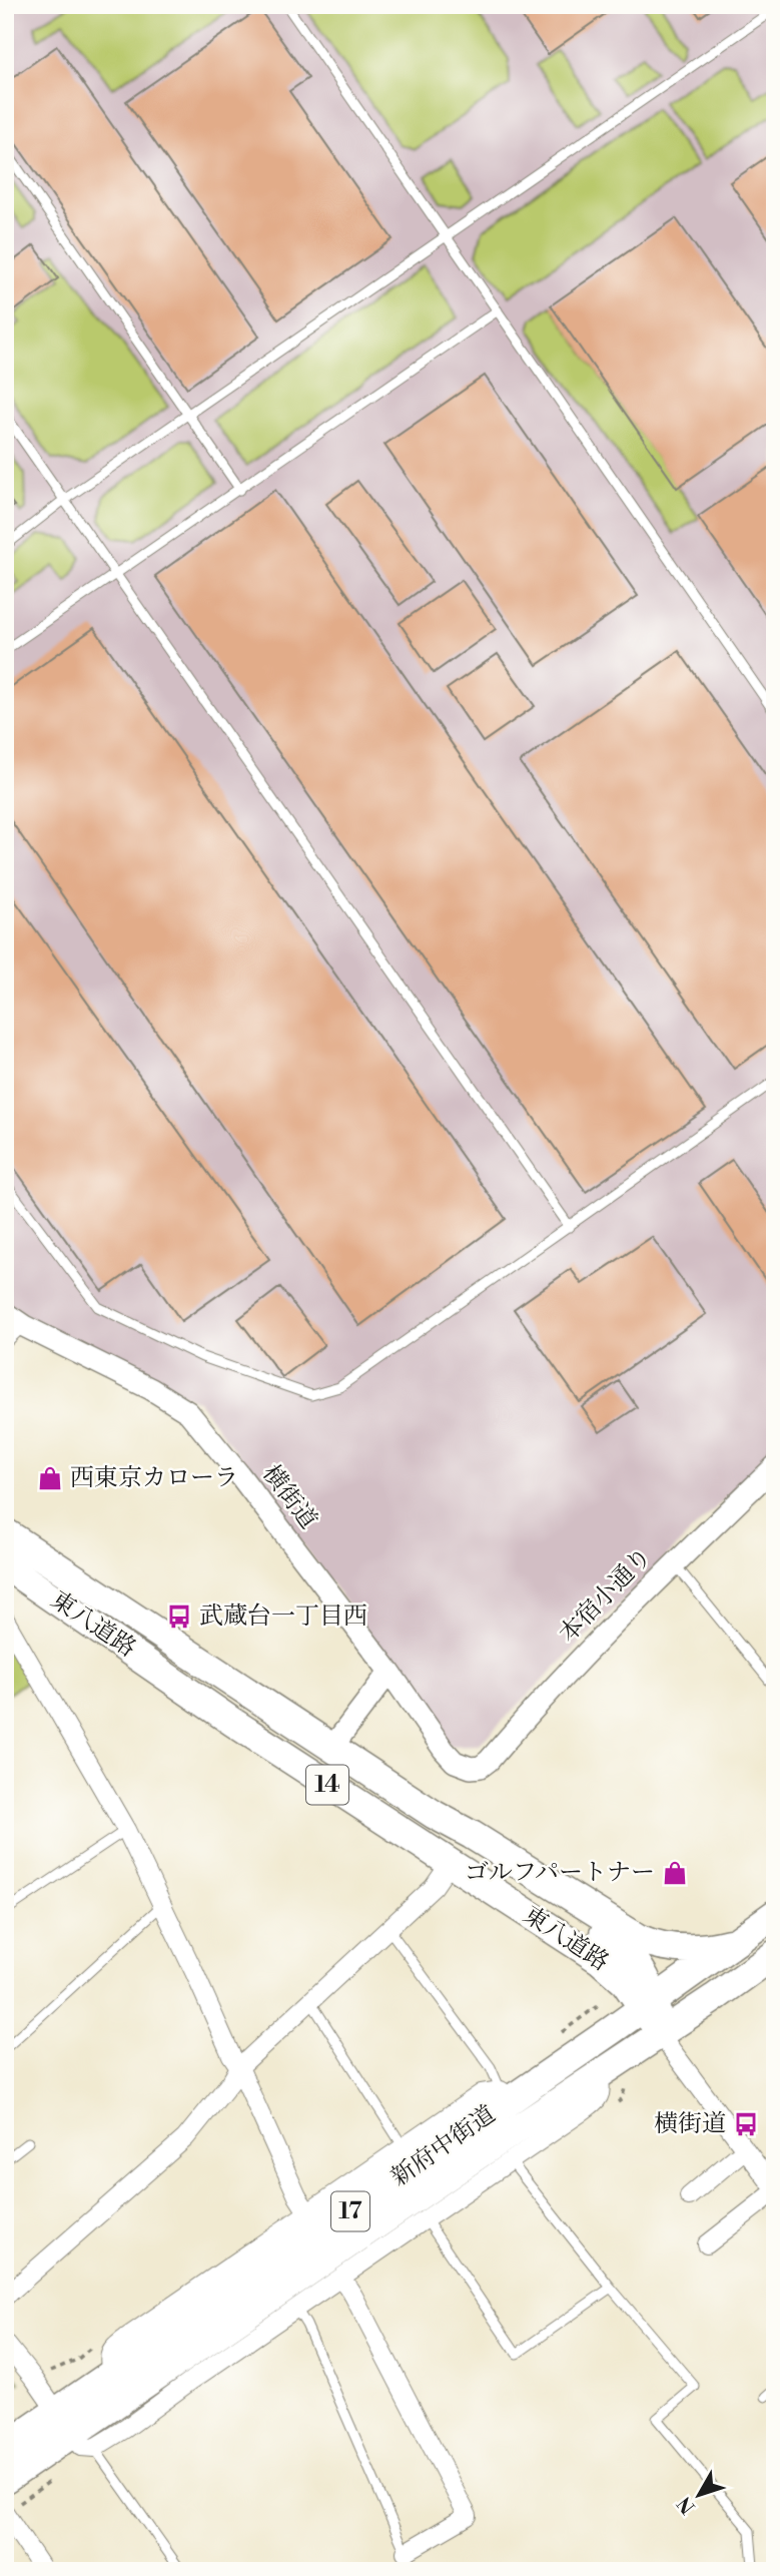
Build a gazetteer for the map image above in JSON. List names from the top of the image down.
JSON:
{
  "streets": {
    "main road": [
      "東八道路",
      "14",
      "新府中街道",
      "17"
    ],
    "street": ["横街道", "本宿小通り"]
  },
  "crossings": [
    ["横街道", "本宿小通り"],
    ["東八道路", "新府中街道"]
  ],
  "places": {
    "shop": ["西東京カローラ", "ゴルフパートナー"],
    "bus stop": ["武蔵台一丁目西", "横街道"]
  },
  "north": "bottom left"
}
